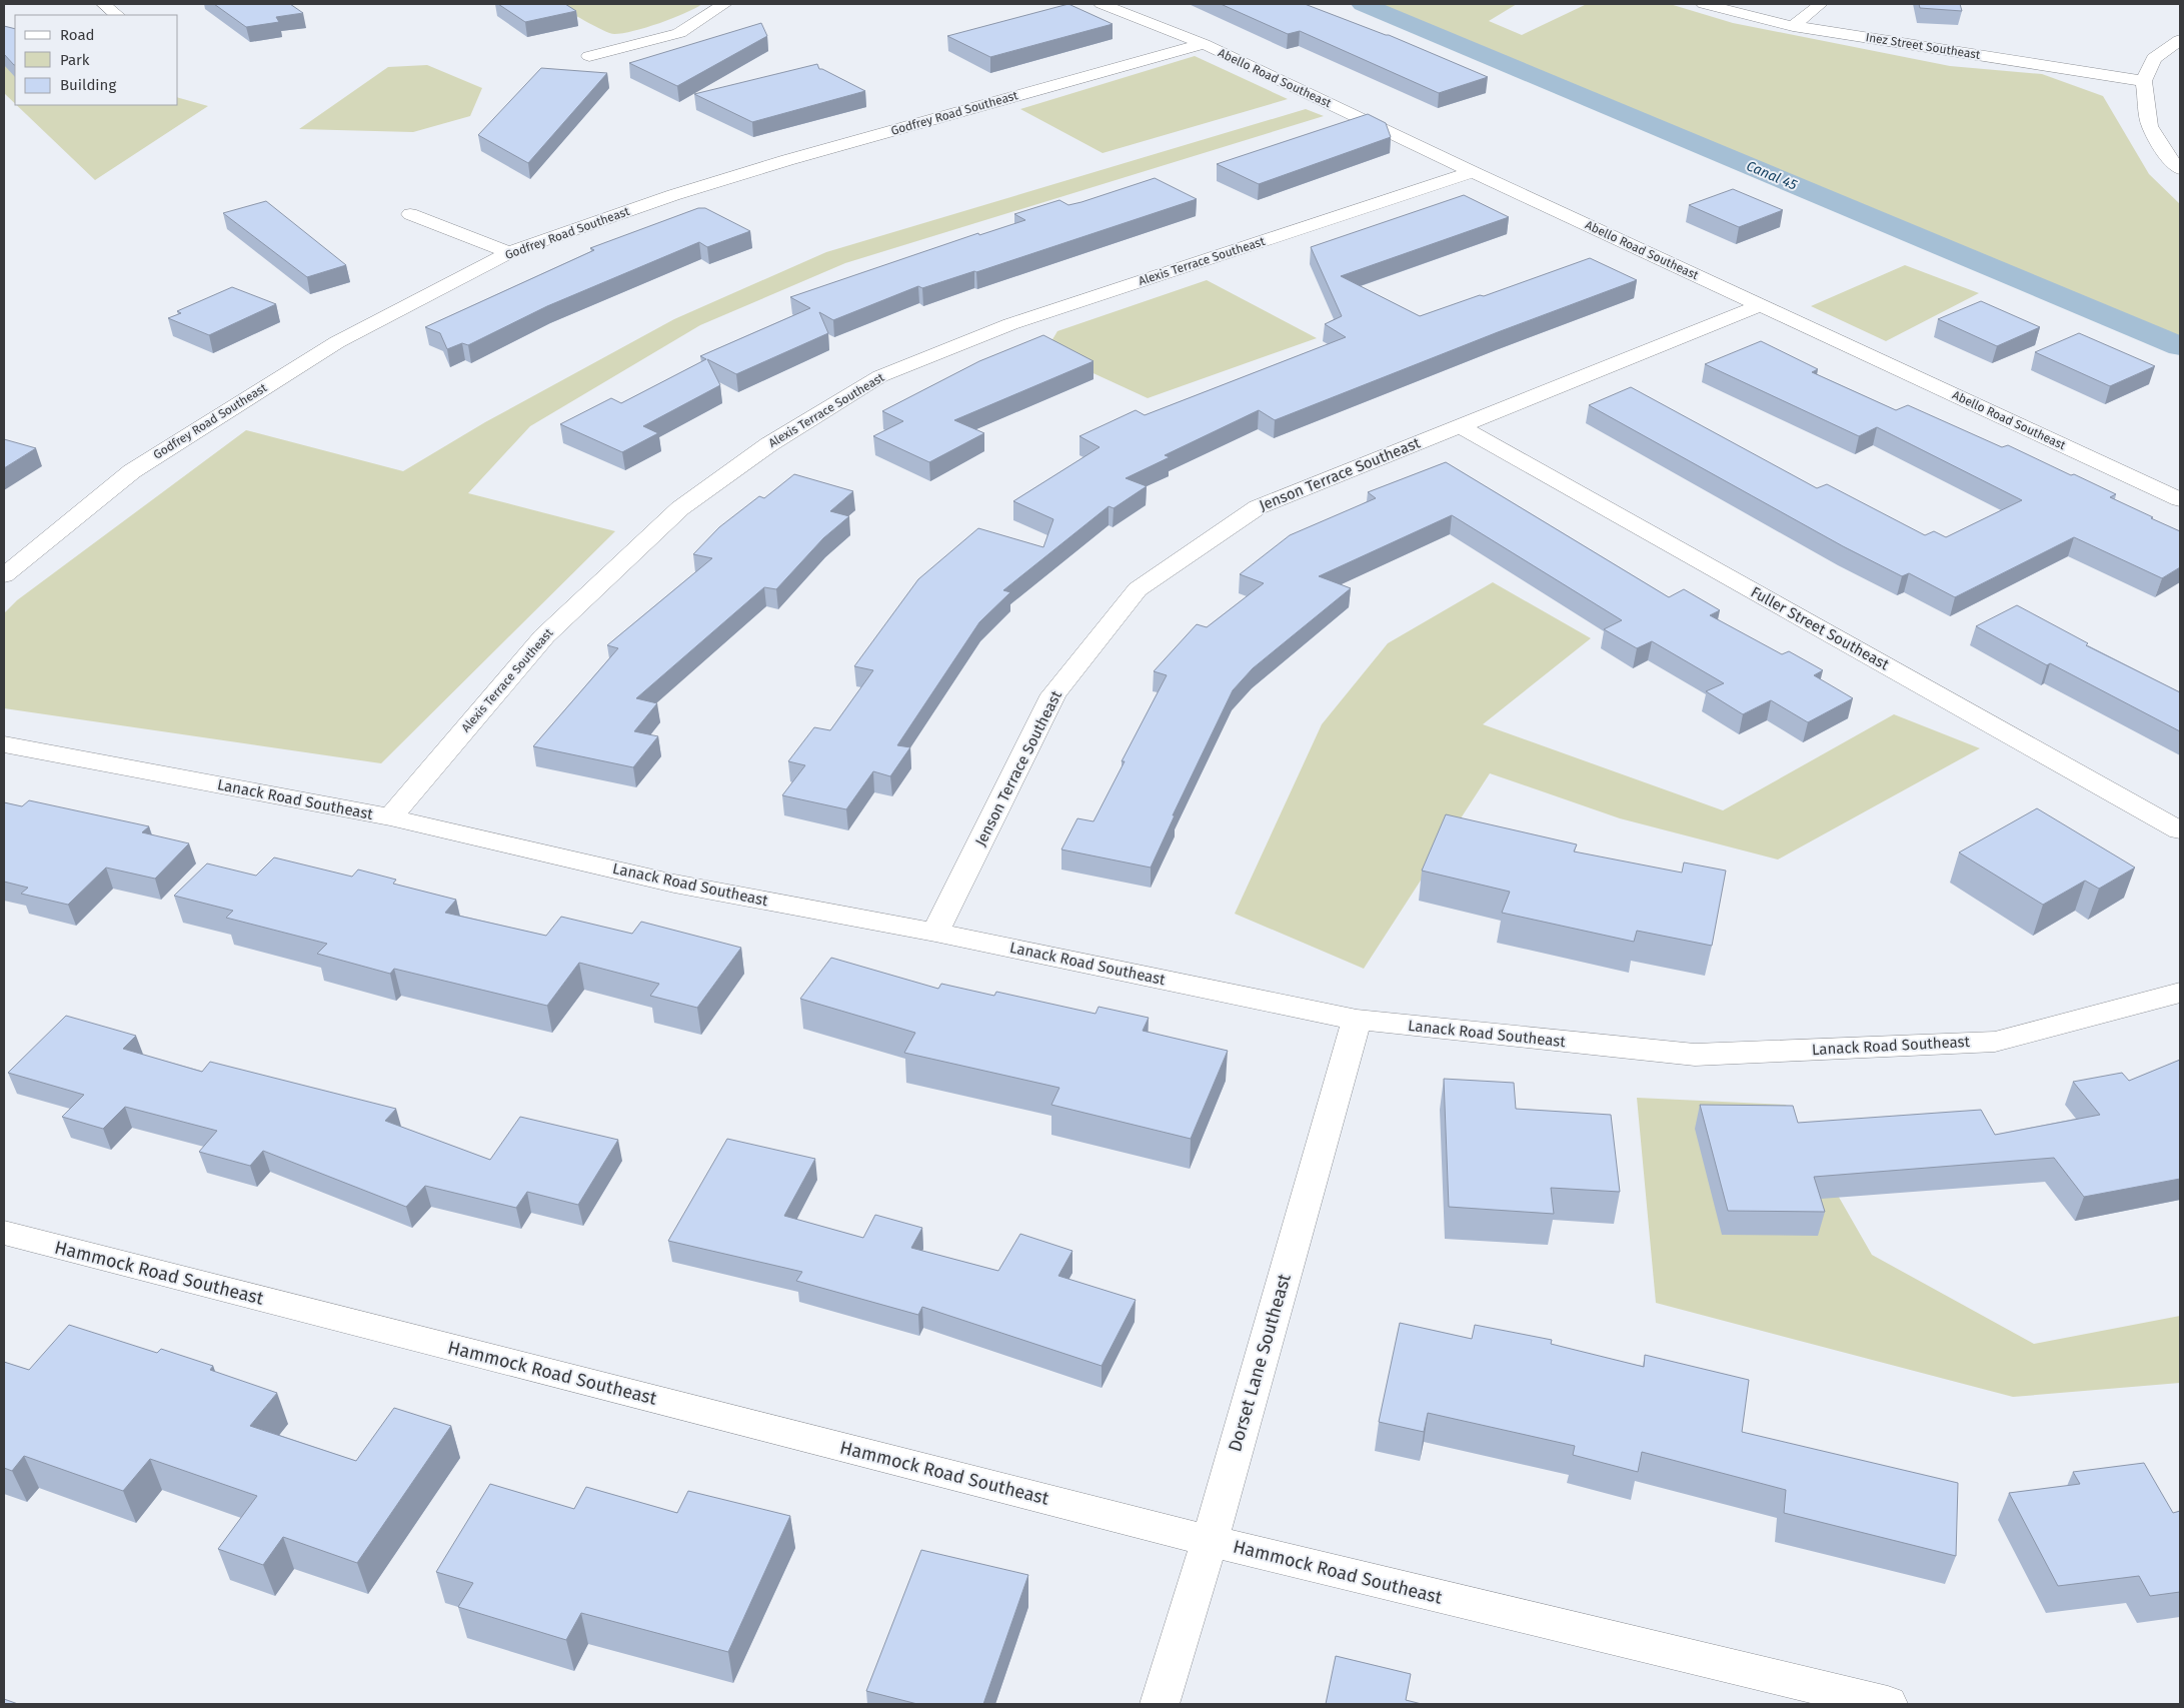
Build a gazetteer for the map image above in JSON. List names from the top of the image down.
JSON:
{
  "streets": {
    "street": [
      "Inez Street Southeast",
      "Abello Road Southeast",
      "Godfrey Road Southeast",
      "Alexis Terrace Southeast",
      "Jenson Terrace Southeast",
      "Fuller Street Southeast",
      "Lanack Road Southeast",
      "Hammock Road Southeast",
      "Dorset Lane Southeast"
    ]
  },
  "crossings": [
    ["Abello Road Southeast", "Godfrey Road Southeast"],
    ["Abello Road Southeast", "Alexis Terrace Southeast"],
    ["Abello Road Southeast", "Jenson Terrace Southeast"],
    ["Alexis Terrace Southeast", "Lanack Road Southeast"],
    ["Jenson Terrace Southeast", "Fuller Street Southeast"],
    ["Jenson Terrace Southeast", "Lanack Road Southeast"],
    ["Lanack Road Southeast", "Dorset Lane Southeast"],
    ["Hammock Road Southeast", "Dorset Lane Southeast"]
  ],
  "water": ["Canal 45"],
  "legend": ["Road", "Park", "Building"]
}
